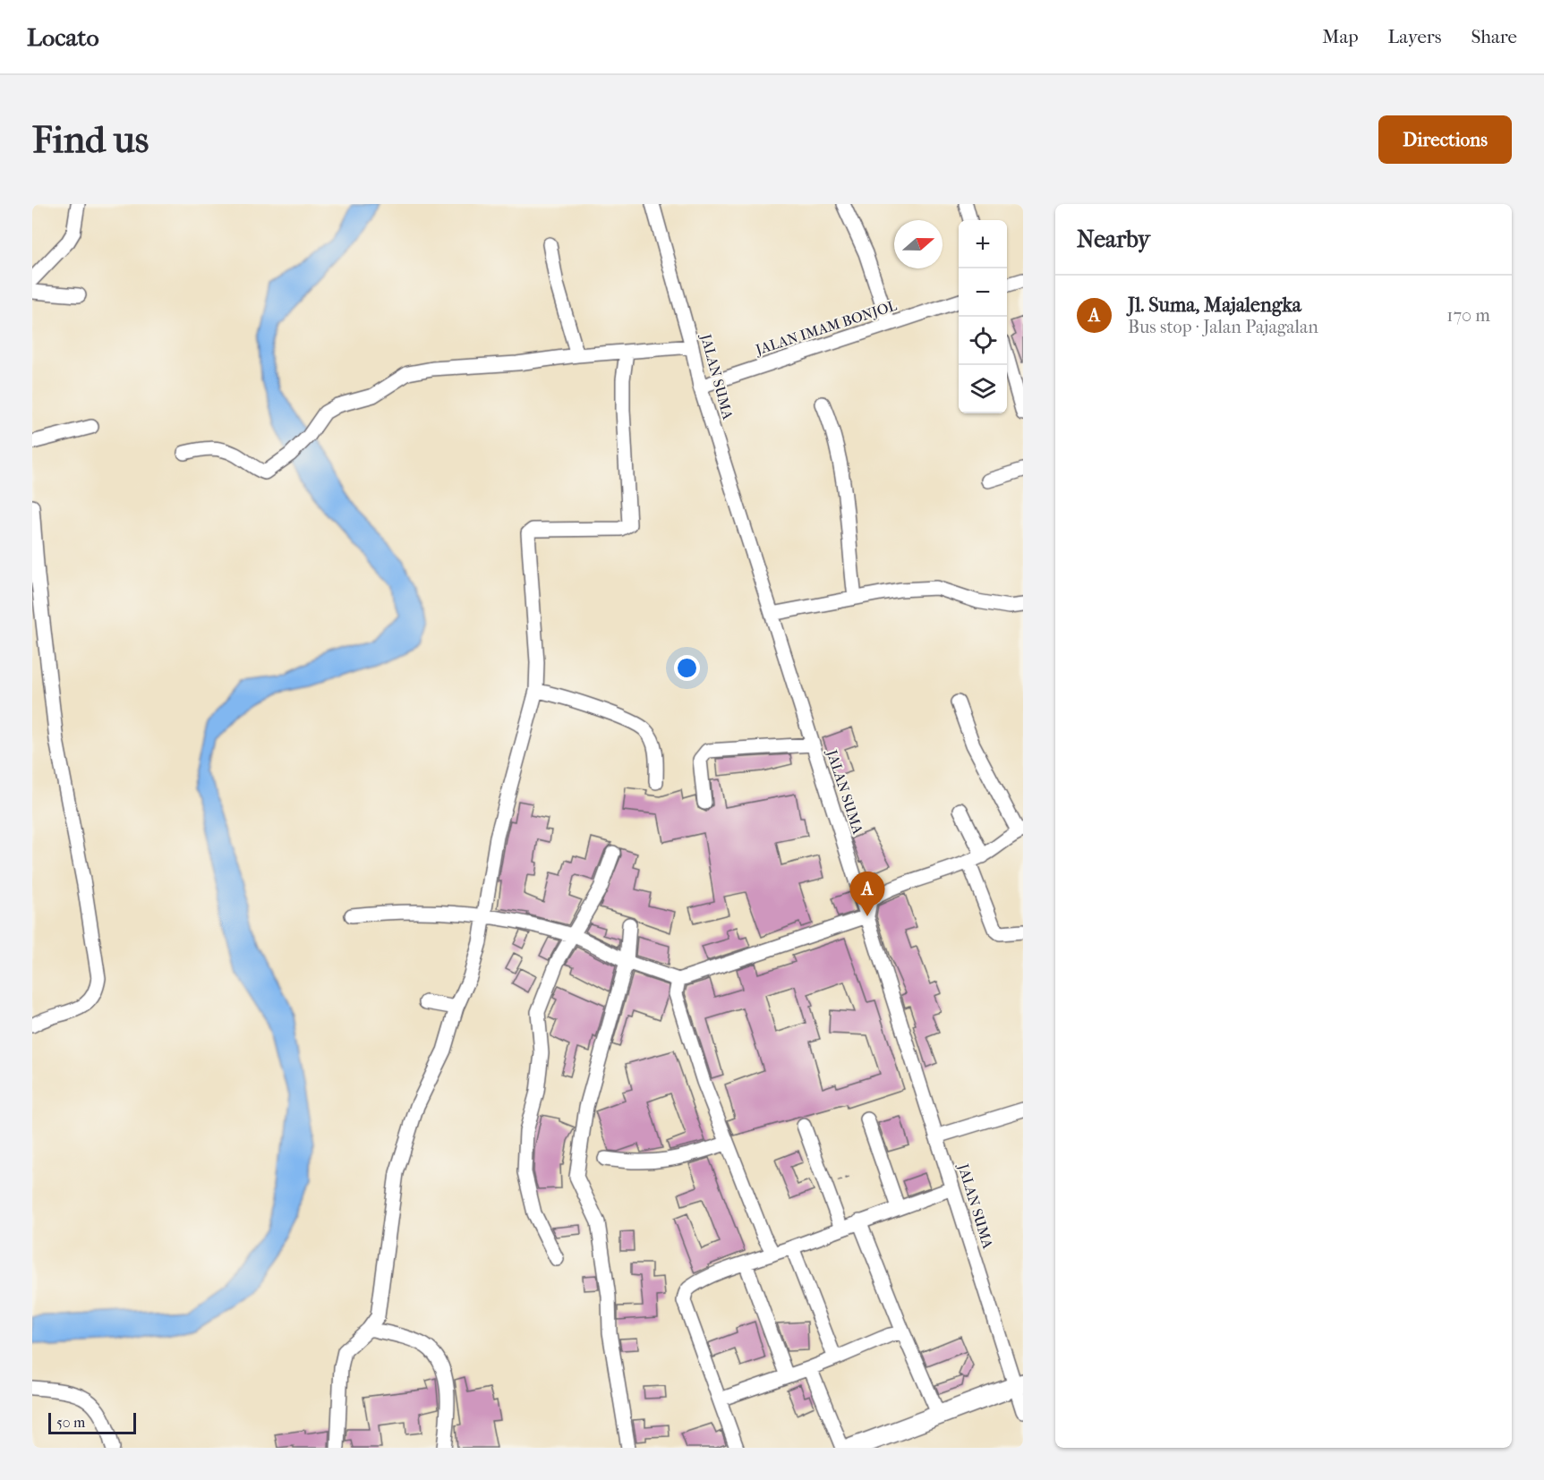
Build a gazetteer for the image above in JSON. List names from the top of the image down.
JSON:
{
  "streets": {
    "street": ["JALAN IMAM BONJOL", "JALAN SUMA"]
  },
  "crossings": [
    ["JALAN IMAM BONJOL", "JALAN SUMA"]
  ],
  "scale_bar": "50 m",
  "north": "right",
  "page": {
    "header": "Locato",
    "nav": ["Map", "Layers", "Share"],
    "buttons": "Directions",
    "title": "Find us",
    "heading": "Nearby",
    "map_buttons": ["+", "−"],
    "list": [
      {
        "mark": "A",
        "name": "Jl. Suma, Majalengka",
        "note": "Bus stop · Jalan Pajagalan",
        "value": "170 m"
      }
    ],
    "pins": "A",
    "scale": "50 m"
  }
}
